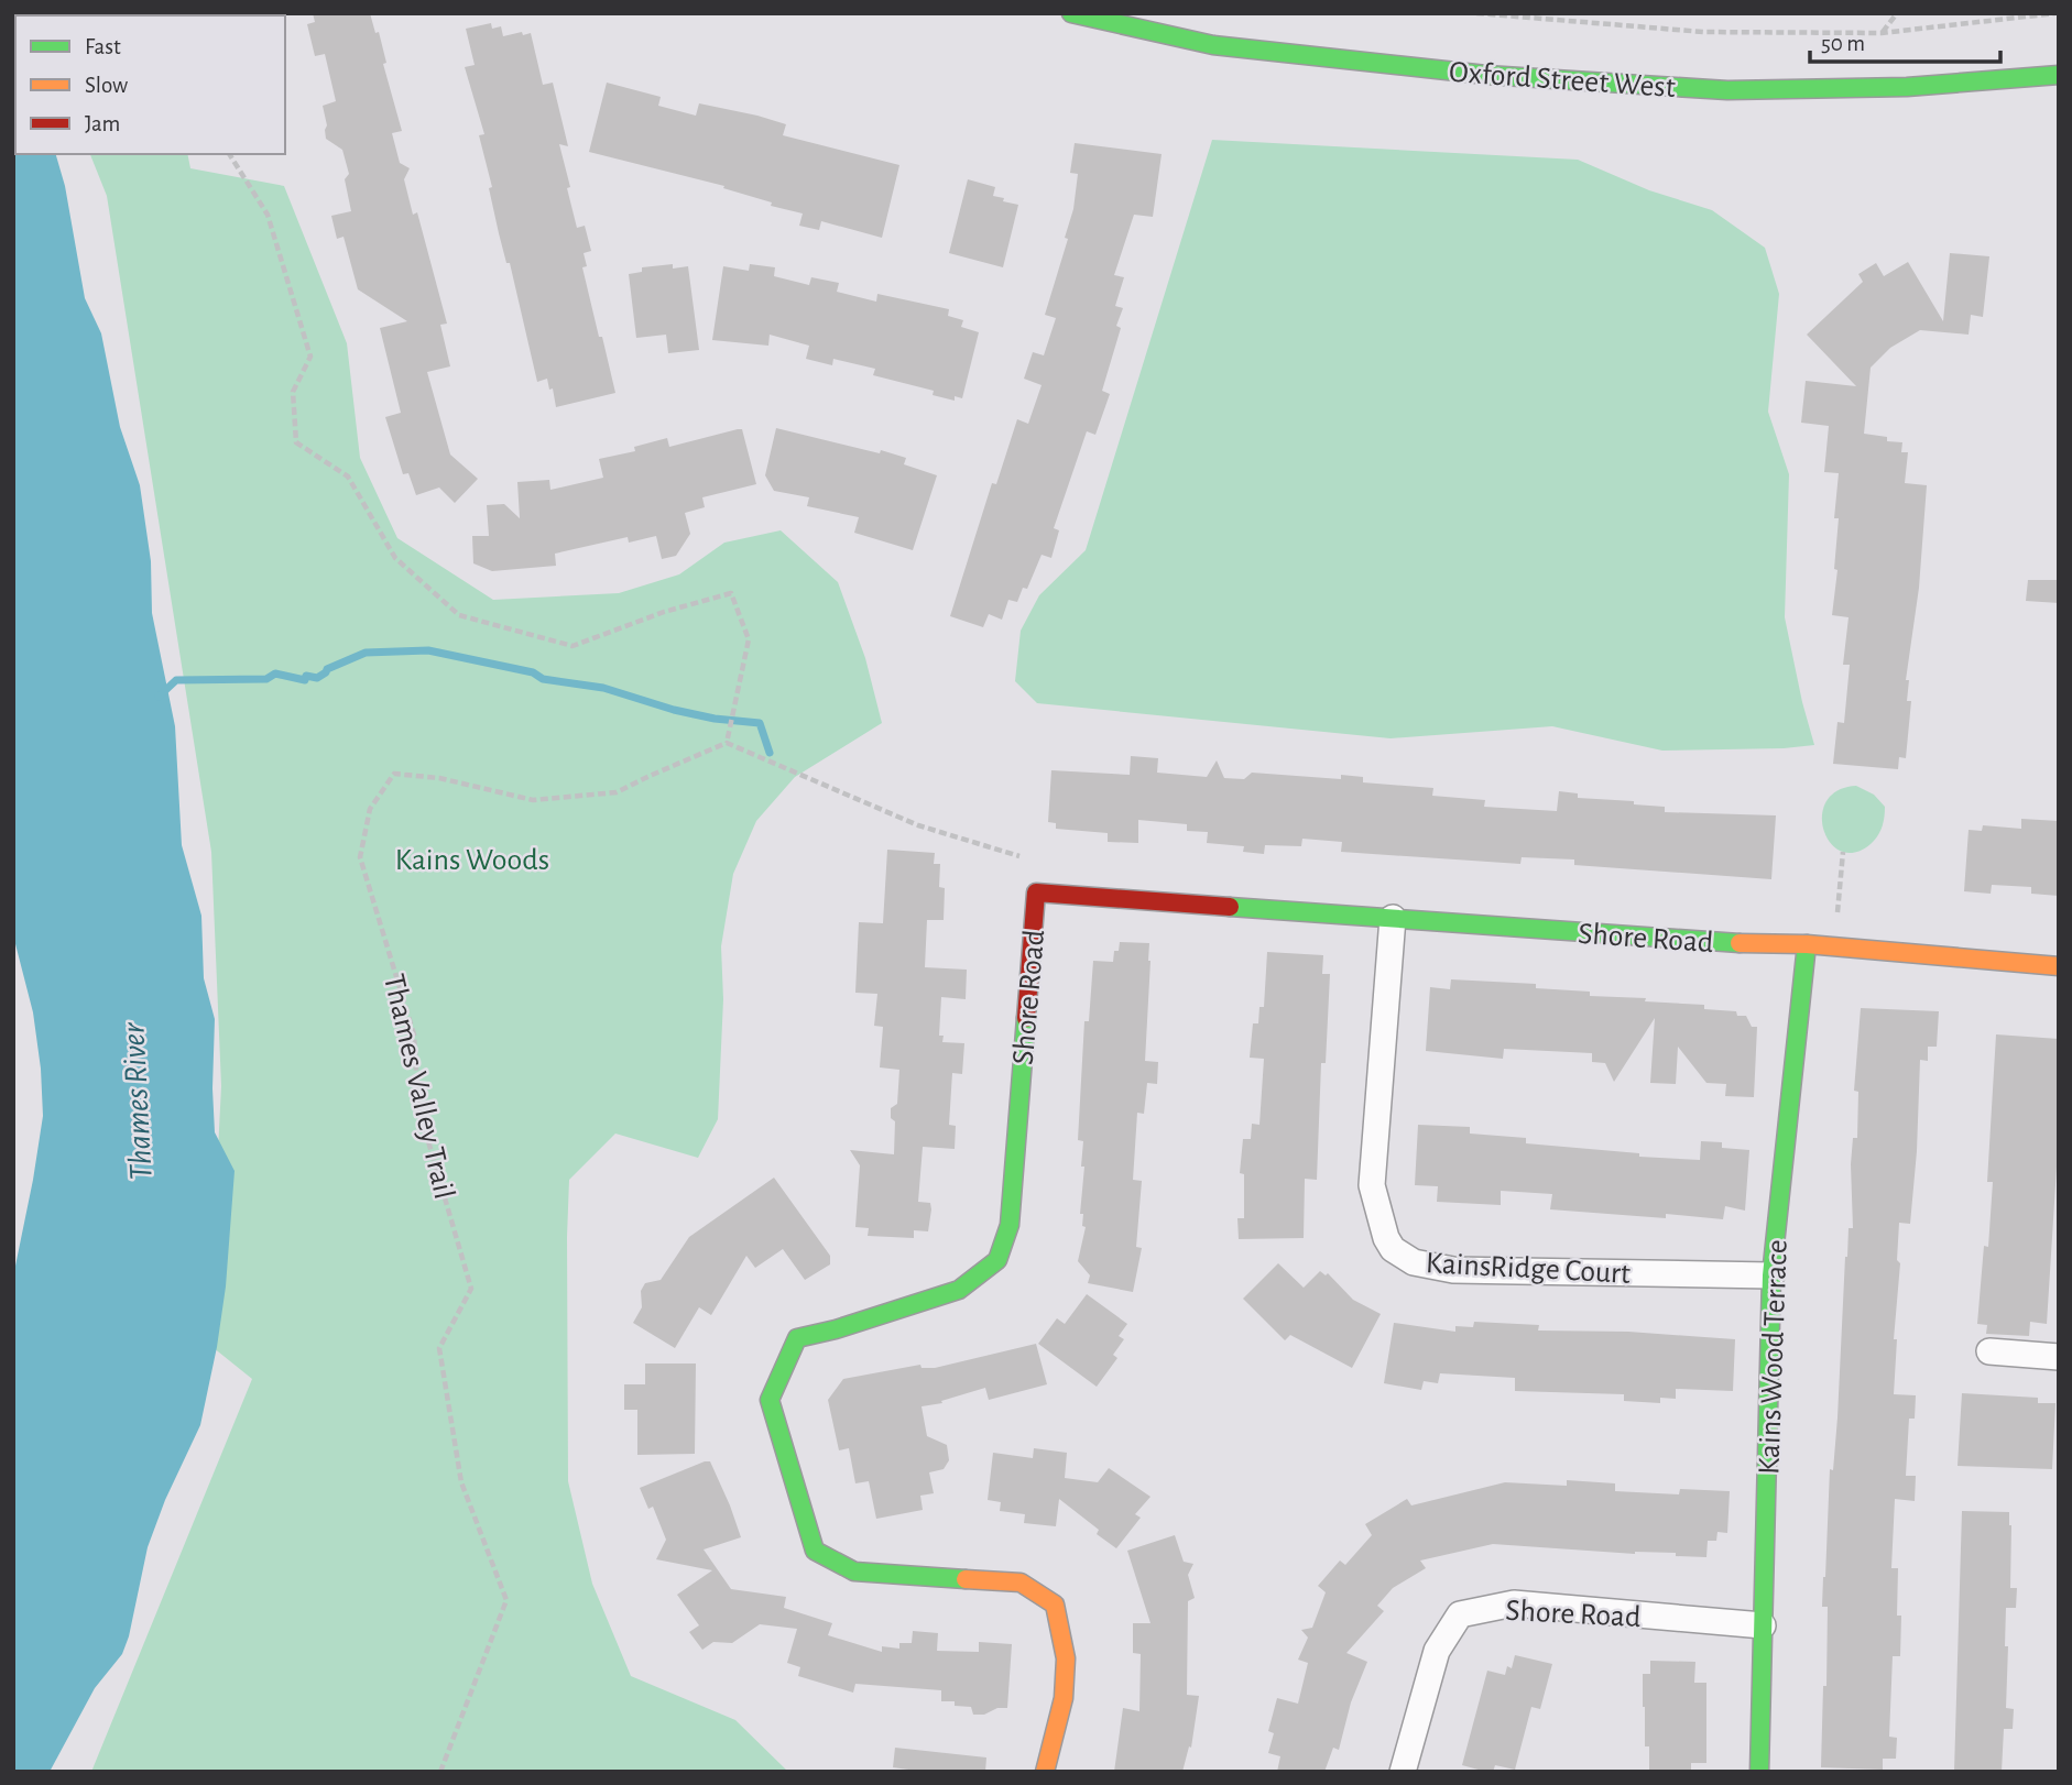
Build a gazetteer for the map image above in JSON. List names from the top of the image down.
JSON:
{
  "streets": {
    "street": [
      "Oxford Street West",
      "Shore Road",
      "KainsRidge Court",
      "Kains Wood Terrace"
    ],
    "path": ["Thames Valley Trail"]
  },
  "crossings": [
    ["Shore Road", "KainsRidge Court"],
    ["Shore Road", "Kains Wood Terrace"],
    ["KainsRidge Court", "Kains Wood Terrace"]
  ],
  "water": ["Thames River"],
  "parks": ["Kains Woods"],
  "legend": ["Fast", "Slow", "Jam"],
  "scale_bar": "50 m"
}
